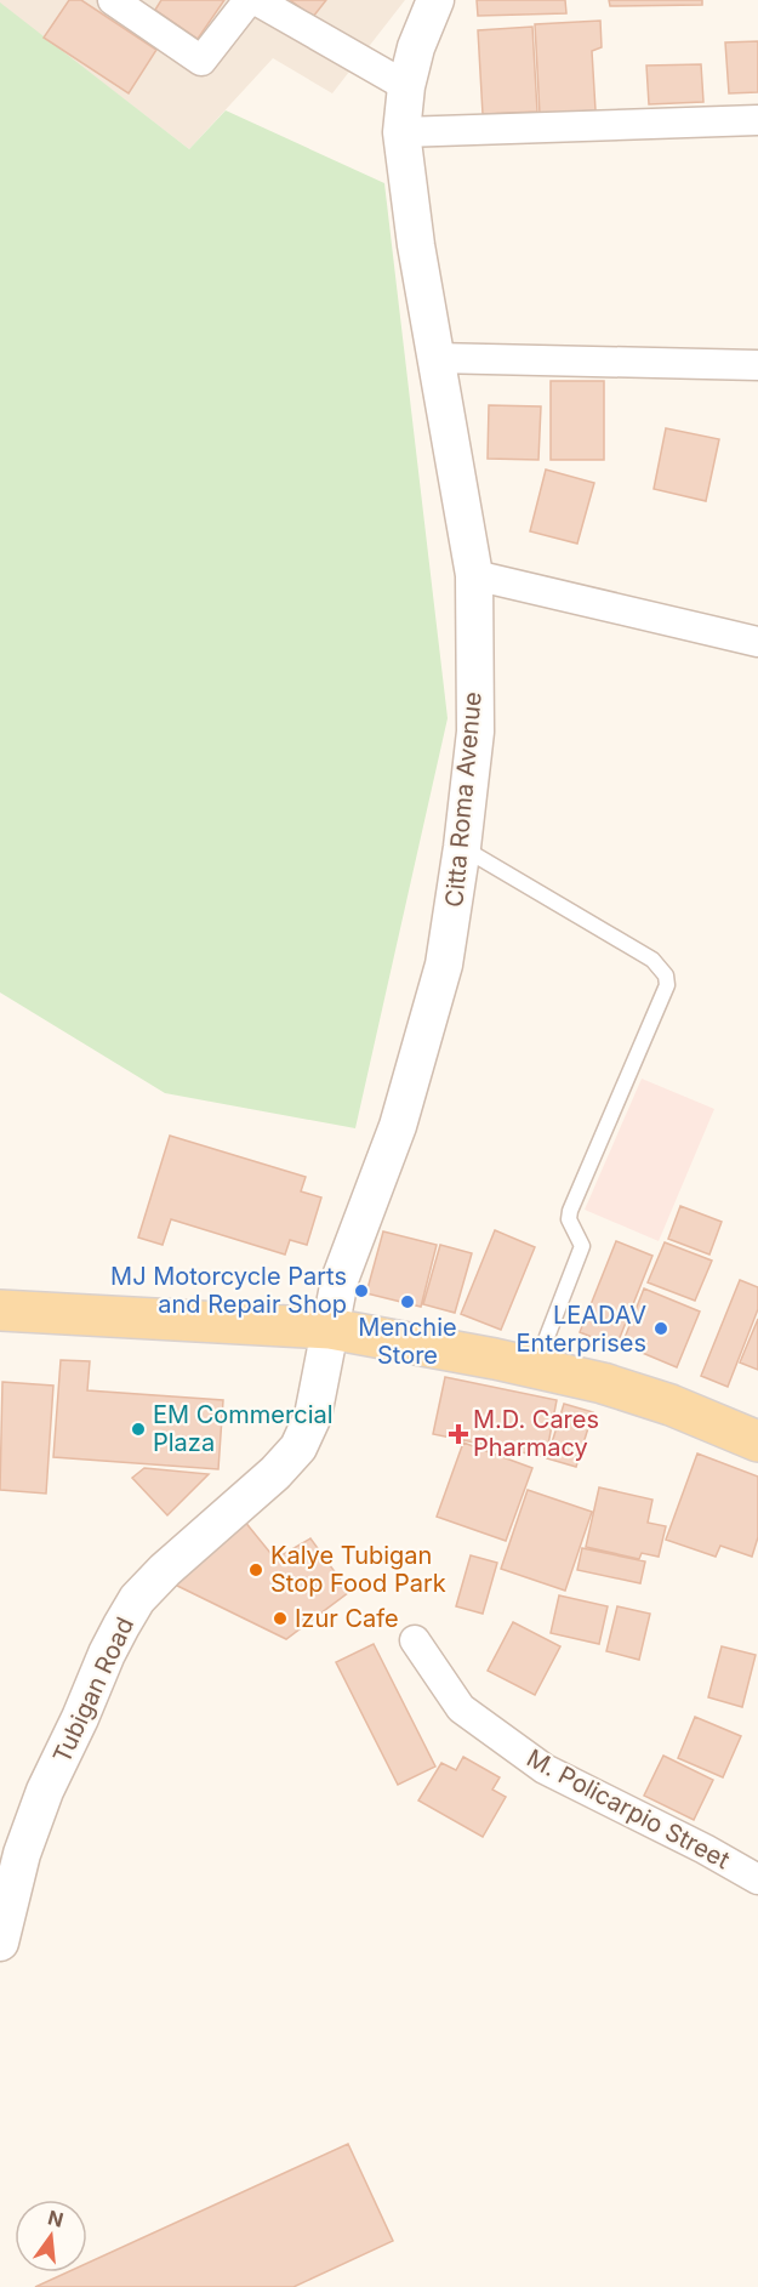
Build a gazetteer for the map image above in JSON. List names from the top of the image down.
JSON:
{
  "streets": {
    "street": ["Citta Roma Avenue", "Tubigan Road", "M. Policarpio Street"]
  },
  "crossings": [
    ["Citta Roma Avenue", "Tubigan Road"]
  ],
  "places": {
    "other": [
      "MJ Motorcycle Parts and Repair Shop",
      "Menchie Store",
      "LEADAV Enterprises",
      "EM Commercial Plaza",
      "Kalye Tubigan Stop Food Park",
      "Izur Cafe"
    ],
    "health": ["M.D. Cares Pharmacy"]
  },
  "north": "top"
}
